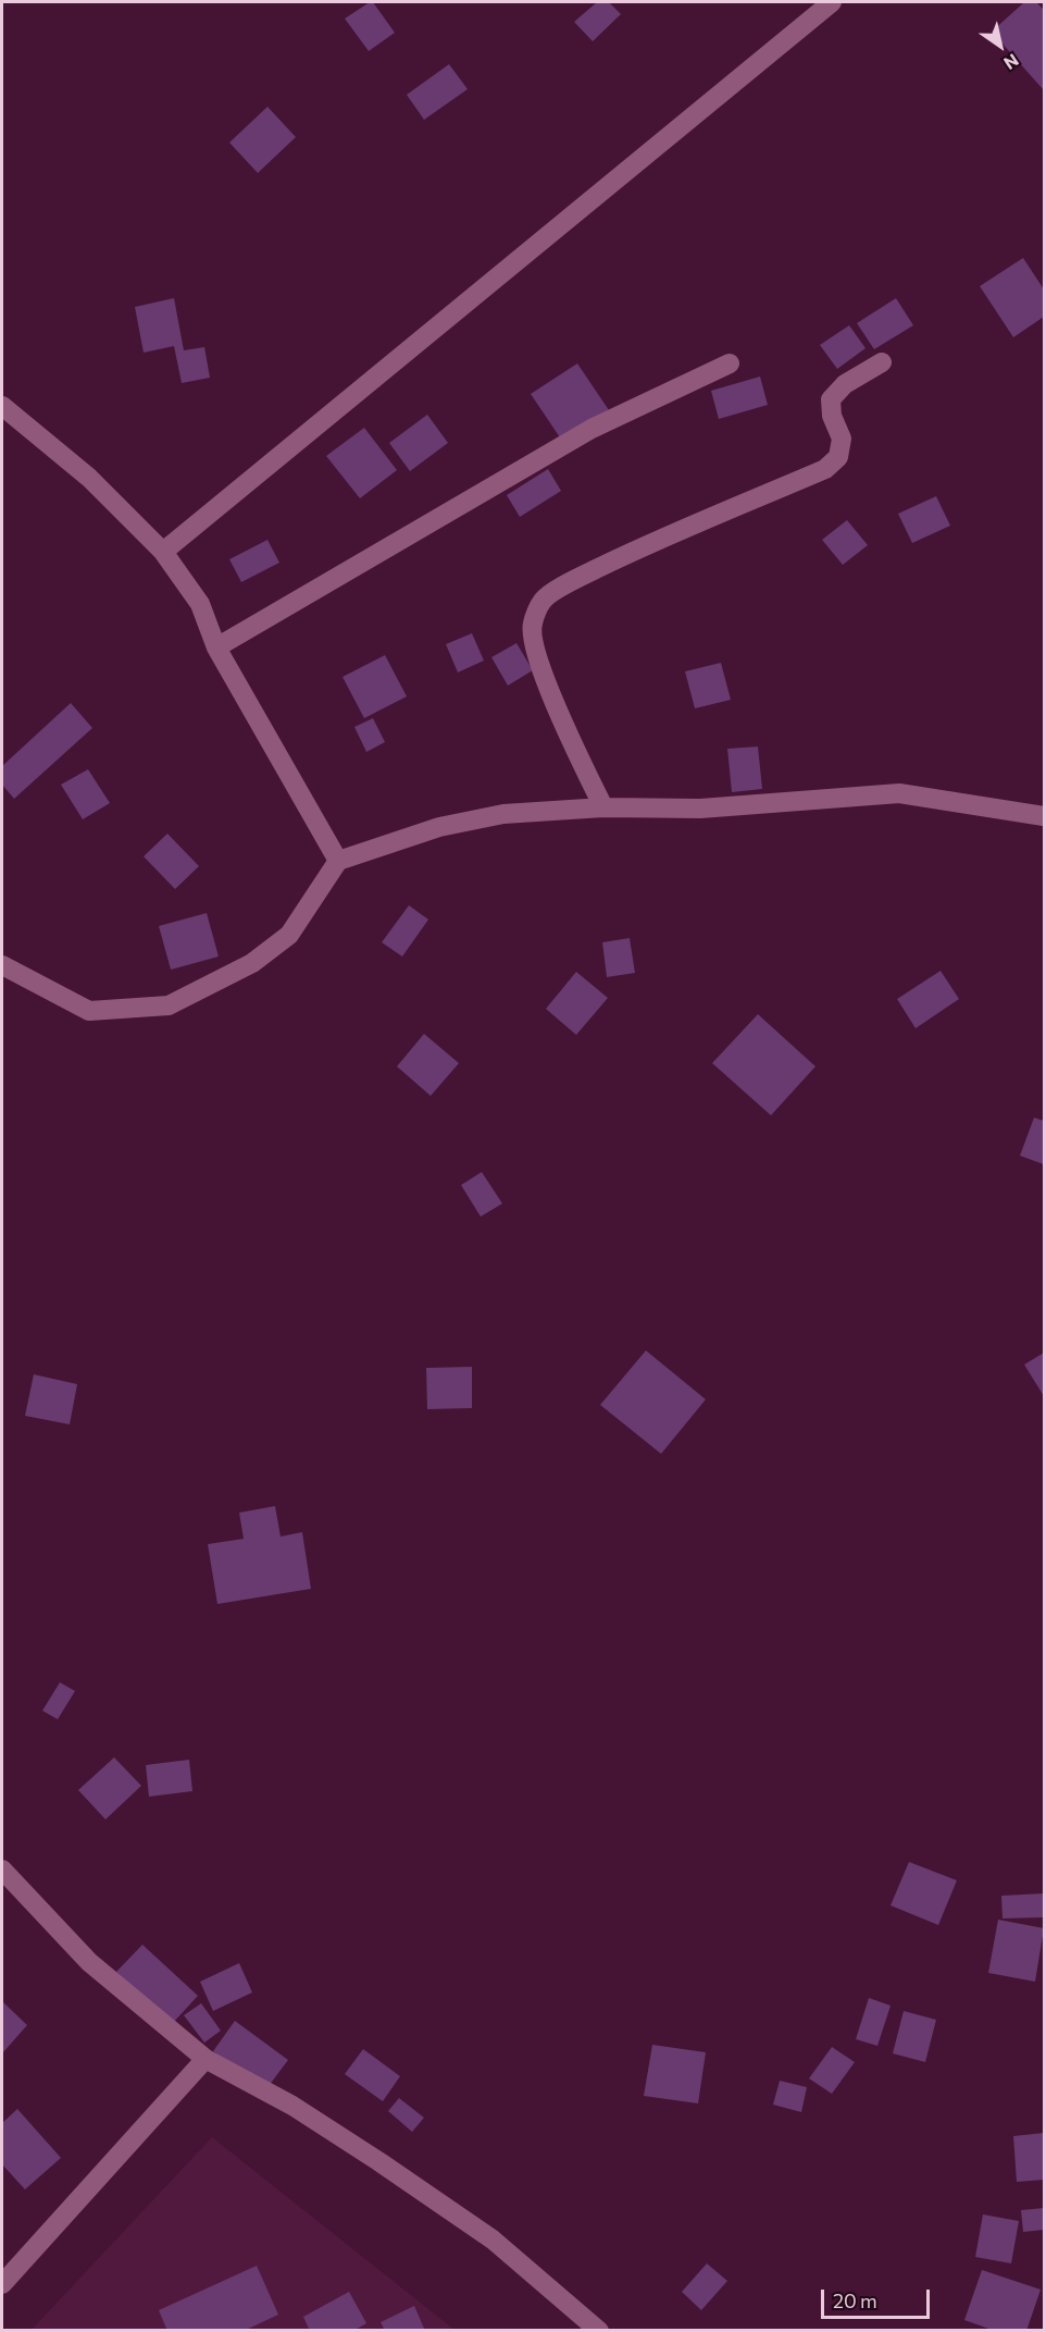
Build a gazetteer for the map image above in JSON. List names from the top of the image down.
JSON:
{
  "scale_bar": "20 m",
  "north": "bottom right"
}
